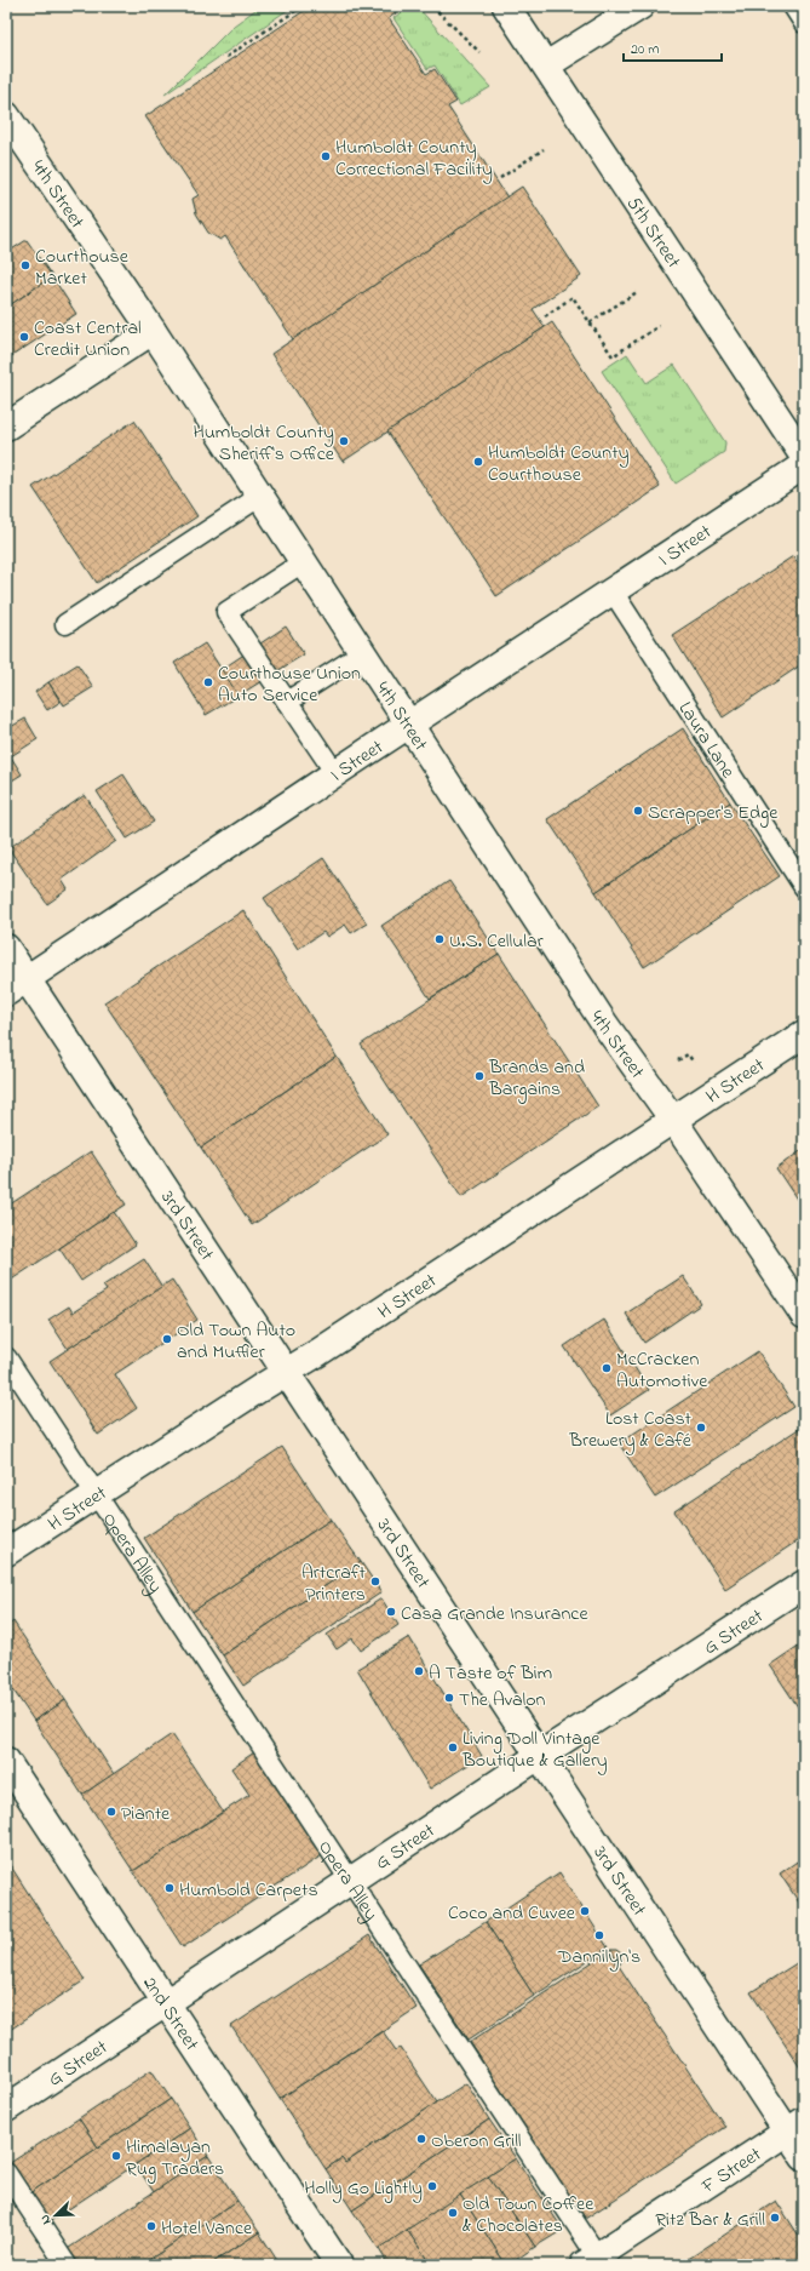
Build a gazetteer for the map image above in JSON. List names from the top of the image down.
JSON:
{
  "streets": {
    "main road": [
      "4th Street",
      "5th Street",
      "I Street",
      "H Street",
      "3rd Street",
      "G Street",
      "2nd Street",
      "F Street"
    ],
    "lane": ["Laura Lane", "Opera Alley"]
  },
  "crossings": [
    ["4th Street", "I Street"],
    ["4th Street", "H Street"],
    ["I Street", "Laura Lane"],
    ["I Street", "3rd Street"],
    ["H Street", "3rd Street"],
    ["H Street", "Opera Alley"],
    ["3rd Street", "G Street"],
    ["3rd Street", "F Street"],
    ["Opera Alley", "G Street"],
    ["Opera Alley", "F Street"],
    ["G Street", "2nd Street"]
  ],
  "places": [
    "Humboldt County Correctional Facility",
    "Courthouse Market",
    "Coast Central Credit Union",
    "Humboldt County Sheriff's Office",
    "Humboldt County Courthouse",
    "Courthouse Union Auto Service",
    "Scrapper's Edge",
    "U.S. Cellular",
    "Brands and Bargains",
    "Old Town Auto and Muffler",
    "McCracken Automotive",
    "Lost Coast Brewery & Café",
    "Artcraft Printers",
    "Casa Grande Insurance",
    "A Taste of Bim",
    "The Avalon",
    "Living Doll Vintage Boutique & Gallery",
    "Piante",
    "Humbold Carpets",
    "Coco and Cuvee",
    "Dannilyn's",
    "Oberon Grill",
    "Himalayan Rug Traders",
    "Holly Go Lightly",
    "Old Town Coffee & Chocolates",
    "Ritz Bar & Grill",
    "Hotel Vance"
  ],
  "scale_bar": "20 m",
  "north": "bottom left"
}
